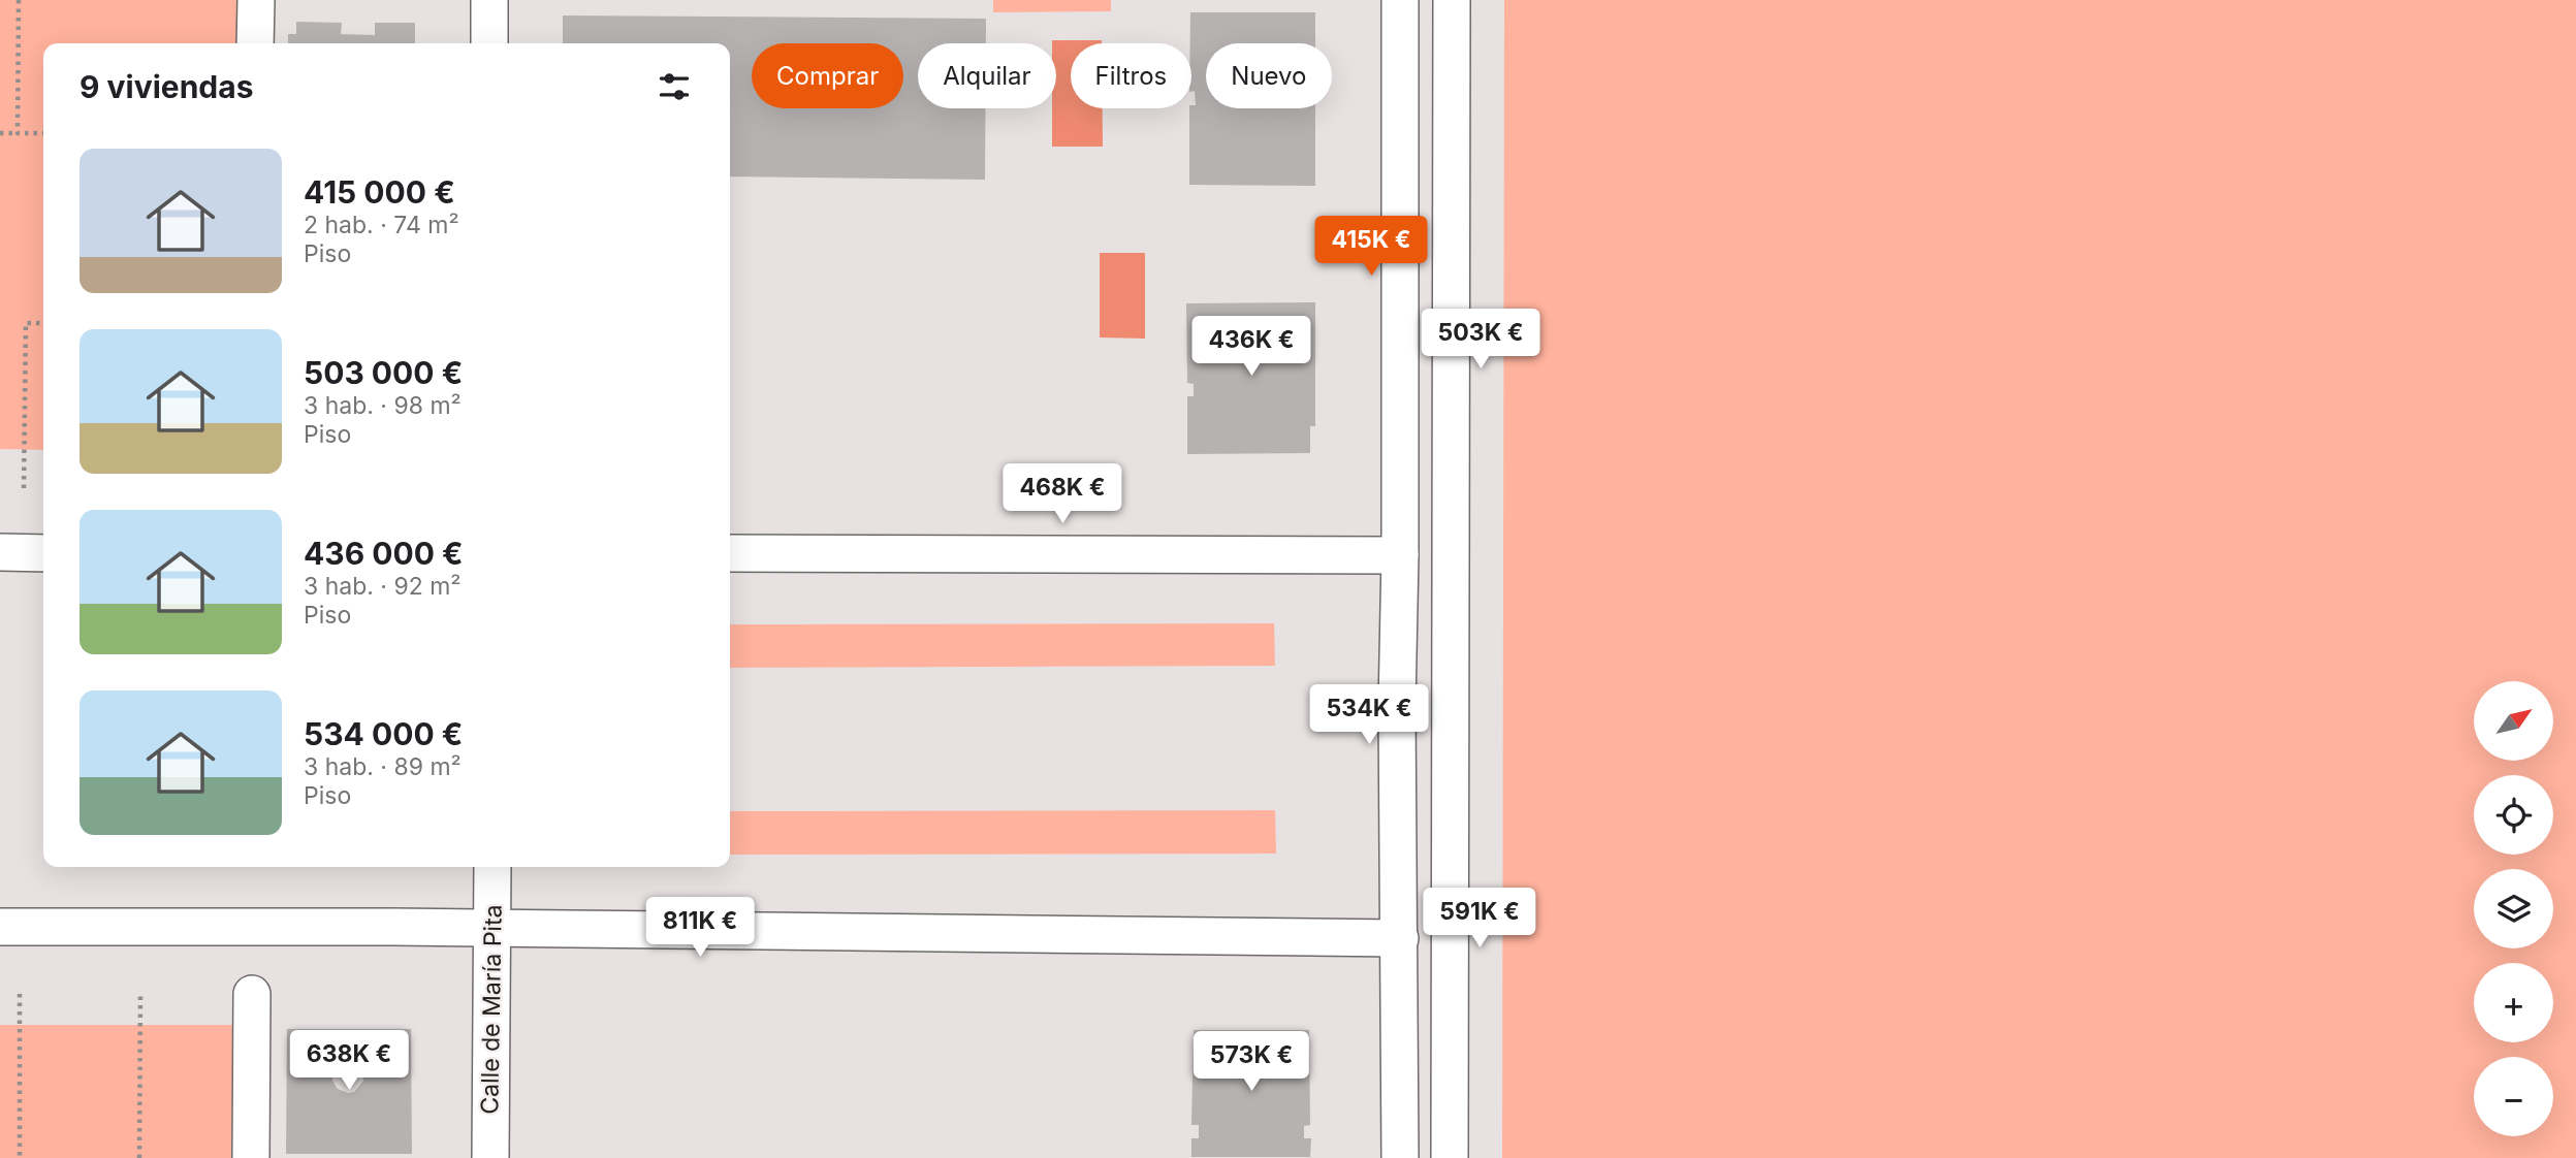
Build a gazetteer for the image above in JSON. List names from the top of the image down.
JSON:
{
  "streets": {
    "street": ["Calle de María Pita"]
  },
  "north": "top right",
  "page": {
    "chip": [
      "Comprar",
      "Alquilar",
      "Filtros",
      "Nuevo"
    ],
    "heading": "9 viviendas",
    "list": [
      {
        "name": "415 000 €",
        "note": "2 hab. · 74 m² · Piso"
      },
      {
        "name": "503 000 €",
        "note": "3 hab. · 98 m² · Piso"
      },
      {
        "name": "436 000 €",
        "note": "3 hab. · 92 m² · Piso"
      },
      {
        "name": "534 000 €",
        "note": "3 hab. · 89 m² · Piso"
      }
    ],
    "price": [
      "415K €",
      "503K €",
      "436K €",
      "468K €",
      "534K €",
      "591K €",
      "811K €",
      "638K €",
      "573K €"
    ],
    "map_buttons": ["+", "−"]
  }
}
